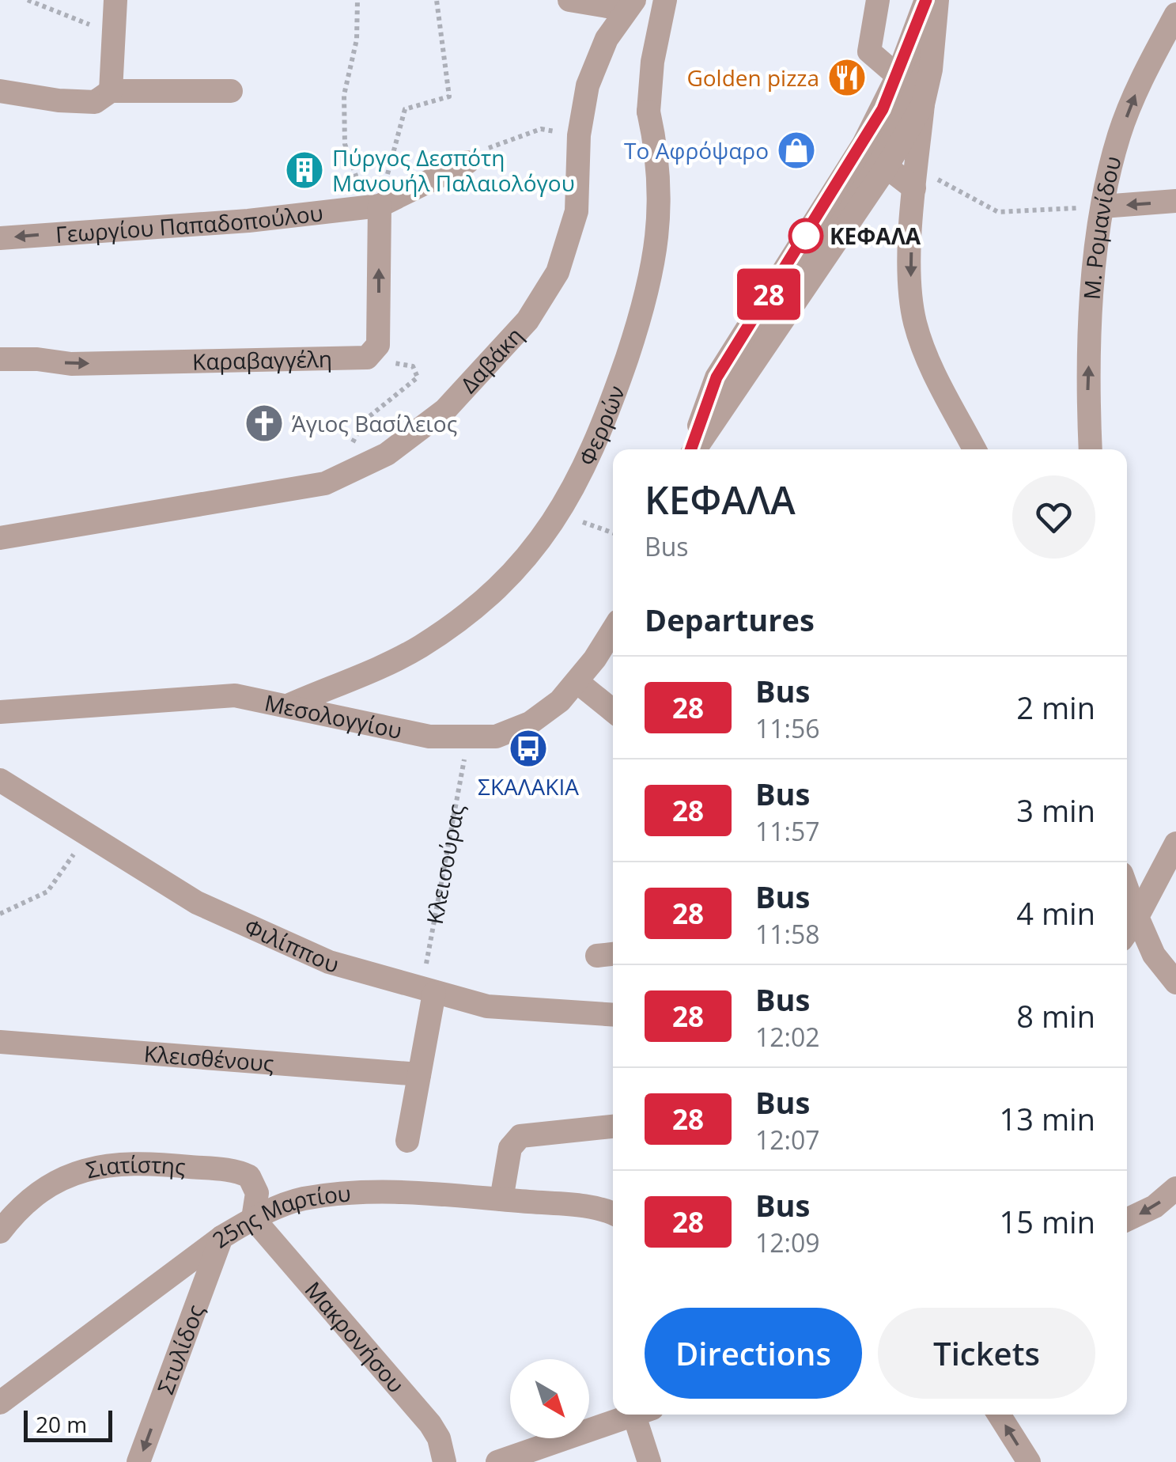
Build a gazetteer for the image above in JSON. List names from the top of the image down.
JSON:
{
  "streets": {
    "street": [
      "Γεωργίου Παπαδοπούλου",
      "Μ. Ρομανίδου",
      "Δαβάκη",
      "Καραβαγγέλη",
      "Φερρών",
      "Μεσολογγίου",
      "Φιλίππου",
      "Κλεισθένους",
      "Σιατίστης",
      "25ης Μαρτίου",
      "Μακρονήσου",
      "Στυλίδος"
    ],
    "path": ["Κλεισούρας"]
  },
  "crossings": [
    ["Γεωργίου Παπαδοπούλου", "Καραβαγγέλη"],
    ["Φερρών", "Μεσολογγίου"],
    ["Μεσολογγίου", "Κλεισούρας"],
    ["Κλεισούρας", "Φιλίππου"],
    ["Σιατίστης", "25ης Μαρτίου"],
    ["Σιατίστης", "Μακρονήσου"],
    ["25ης Μαρτίου", "Μακρονήσου"],
    ["25ης Μαρτίου", "Στυλίδος"]
  ],
  "one_way": ["Στυλίδος"],
  "places": {
    "restaurant": ["Golden pizza"],
    "shop": ["Το Αφρόψαρο"],
    "building": ["Πύργος Δεσπότη Μανουήλ Παλαιολόγου"],
    "other": ["ΚΕΦΑΛΑ"],
    "church": ["Άγιος Βασίλειος"],
    "bus stop": ["ΣΚΑΛΑΚΙΑ"]
  },
  "lines": ["bus line 28"],
  "scale_bar": "20 m",
  "north": "bottom right",
  "page": {
    "on_map": "28",
    "heading": [
      ["ΚΕΦΑΛΑ", "Bus"],
      "Departures"
    ],
    "list": [
      {
        "mark": "28",
        "name": "Bus",
        "note": "11:56",
        "value": "2 min"
      },
      {
        "mark": "28",
        "name": "Bus",
        "note": "11:57",
        "value": "3 min"
      },
      {
        "mark": "28",
        "name": "Bus",
        "note": "11:58",
        "value": "4 min"
      },
      {
        "mark": "28",
        "name": "Bus",
        "note": "12:02",
        "value": "8 min"
      },
      {
        "mark": "28",
        "name": "Bus",
        "note": "12:07",
        "value": "13 min"
      },
      {
        "mark": "28",
        "name": "Bus",
        "note": "12:09",
        "value": "15 min"
      }
    ],
    "buttons": ["Directions", "Tickets"],
    "scale": "20 m"
  }
}
